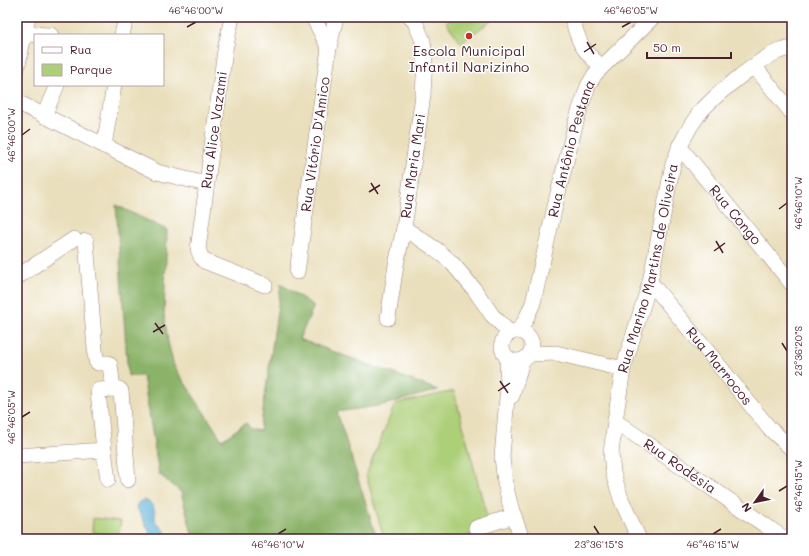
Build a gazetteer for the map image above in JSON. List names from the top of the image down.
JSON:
{
  "streets": {
    "street": [
      "Rua Alice Vazami",
      "Rua Vitório D'Amico",
      "Rua Antônio Pestana",
      "Rua Maria Mari",
      "Rua Congo",
      "Rua Marino Martins de Oliveira",
      "Rua Marrocos",
      "Rua Rodésia"
    ]
  },
  "crossings": [
    ["Rua Congo", "Rua Marino Martins de Oliveira"],
    ["Rua Marino Martins de Oliveira", "Rua Marrocos"],
    ["Rua Marino Martins de Oliveira", "Rua Rodésia"]
  ],
  "places": ["Escola Municipal Infantil Narizinho"],
  "legend": ["Rua", "Parque"],
  "scale_bar": "50 m",
  "north": "bottom left",
  "coordinates": [
    "46°46'00\"W",
    "46°46'05\"W",
    "46°46'10\"W",
    "23°36'20\"S",
    "46°46'15\"W",
    "23°36'15\"S"
  ]
}
